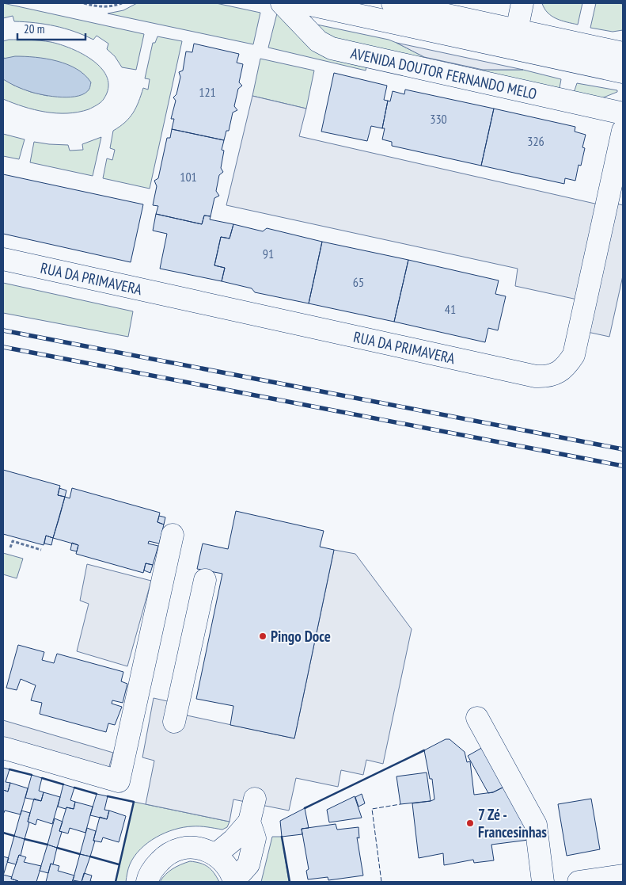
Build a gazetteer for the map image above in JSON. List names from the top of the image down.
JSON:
{
  "streets": {
    "street": ["AVENIDA DOUTOR FERNANDO MELO", "RUA DA PRIMAVERA"]
  },
  "places": ["Pingo Doce", "7 Zé - Francesinhas"],
  "house_numbers": [
    "121",
    "330",
    "326",
    "101",
    "91",
    "65",
    "41"
  ],
  "scale_bar": "20 m"
}
